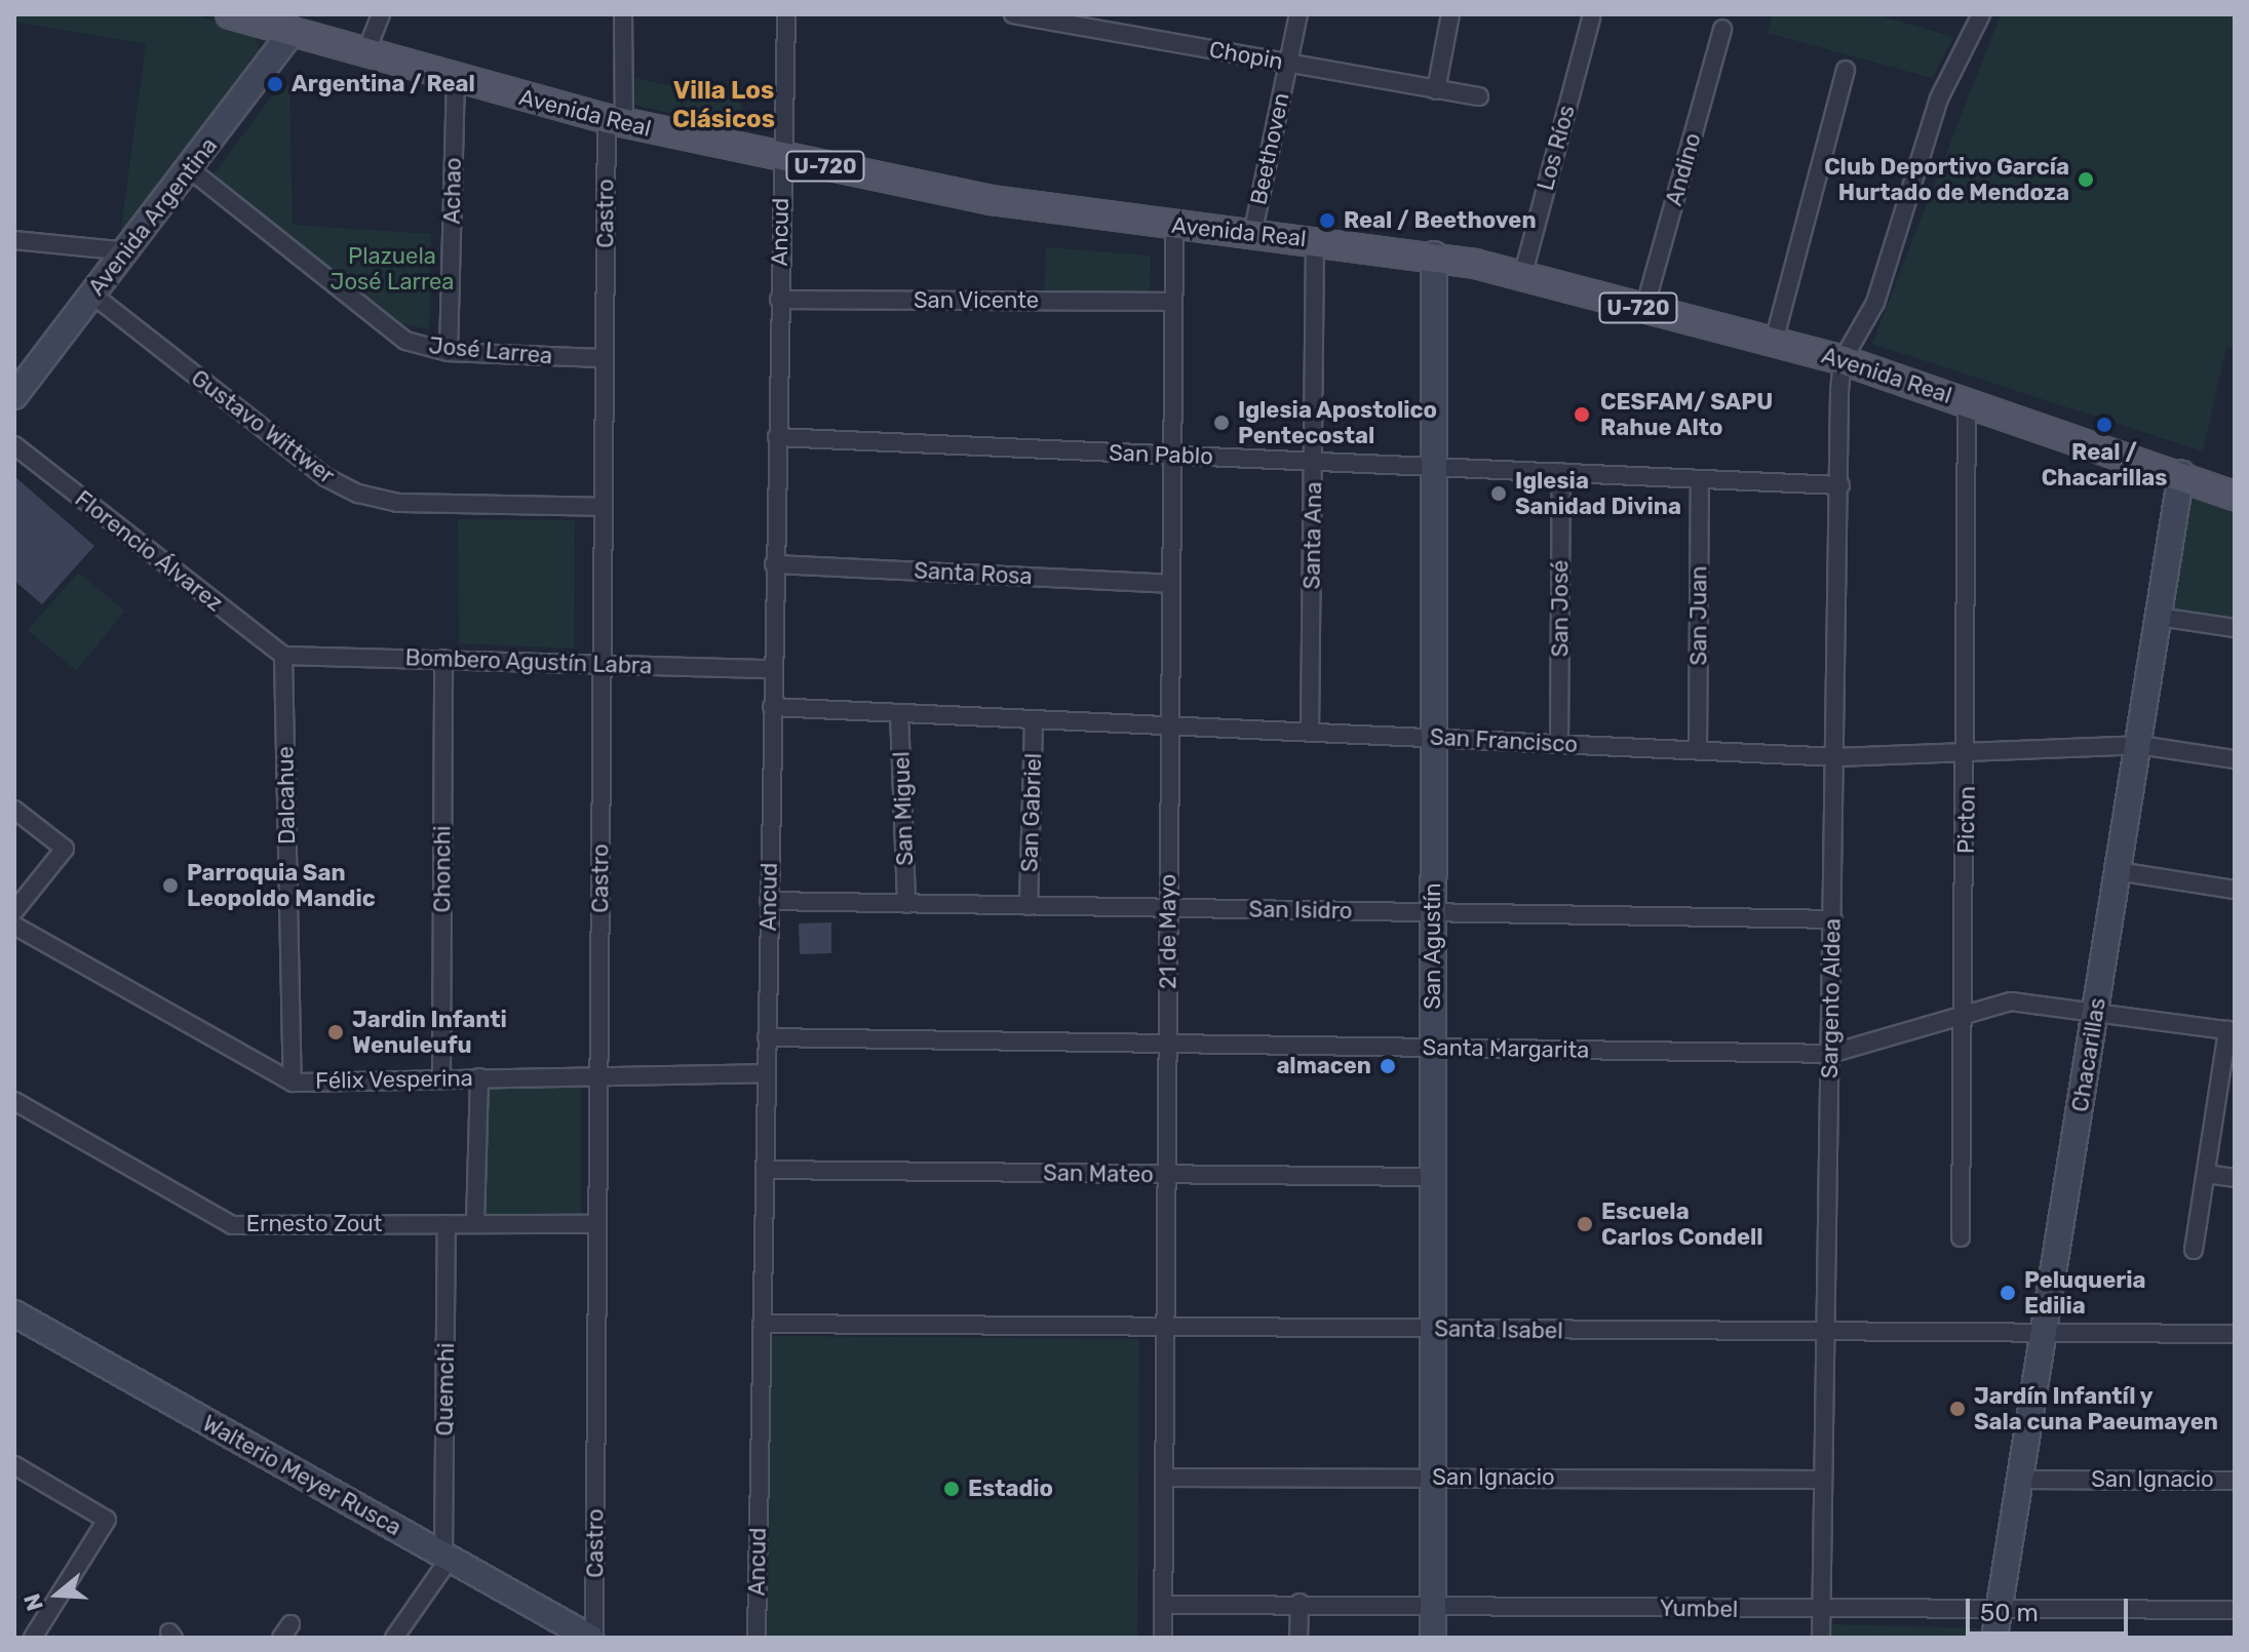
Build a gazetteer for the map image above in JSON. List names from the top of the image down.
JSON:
{
  "streets": {
    "main road": ["Avenida Real", "U-720"],
    "street": [
      "Chopin",
      "Los Ríos",
      "Beethoven",
      "Andino",
      "Achao",
      "Castro",
      "Avenida Argentina",
      "Ancud",
      "San Vicente",
      "José Larrea",
      "Gustavo Wittwer",
      "San Pablo",
      "Santa Ana",
      "Florencio Álvarez",
      "Santa Rosa",
      "San José",
      "San Juan",
      "Bombero Agustín Labra",
      "San Francisco",
      "Dalcahue",
      "San Miguel",
      "San Gabriel",
      "Picton",
      "Chonchi",
      "San Isidro",
      "21 de Mayo",
      "San Agustín",
      "Sargento Aldea",
      "Santa Margarita",
      "Chacarillas",
      "Félix Vesperina",
      "San Mateo",
      "Ernesto Zout",
      "Santa Isabel",
      "Quemchi",
      "Walterio Meyer Rusca",
      "San Ignacio",
      "Yumbel"
    ]
  },
  "crossings": [
    ["Chopin", "Beethoven"],
    ["Avenida Real", "Los Ríos"],
    ["Avenida Real", "Beethoven"],
    ["Avenida Real", "Andino"],
    ["Avenida Real", "Achao"],
    ["Avenida Real", "Castro"],
    ["Avenida Real", "Avenida Argentina"],
    ["Avenida Real", "Ancud"],
    ["Avenida Real", "Santa Ana"],
    ["Avenida Real", "Picton"],
    ["Avenida Real", "21 de Mayo"],
    ["Avenida Real", "San Agustín"],
    ["Avenida Real", "Sargento Aldea"],
    ["Avenida Real", "Chacarillas"],
    ["Achao", "José Larrea"],
    ["Castro", "José Larrea"],
    ["Castro", "Gustavo Wittwer"],
    ["Castro", "Bombero Agustín Labra"],
    ["Castro", "Félix Vesperina"],
    ["Castro", "Ernesto Zout"],
    ["Castro", "Walterio Meyer Rusca"],
    ["Avenida Argentina", "José Larrea"],
    ["Avenida Argentina", "Gustavo Wittwer"],
    ["Ancud", "San Vicente"],
    ["Ancud", "San Pablo"],
    ["Ancud", "Santa Rosa"],
    ["Ancud", "Bombero Agustín Labra"],
    ["Ancud", "San Francisco"],
    ["Ancud", "San Isidro"],
    ["Ancud", "Santa Margarita"],
    ["Ancud", "Félix Vesperina"],
    ["Ancud", "San Mateo"],
    ["Ancud", "Santa Isabel"],
    ["San Vicente", "21 de Mayo"],
    ["San Pablo", "Santa Ana"],
    ["San Pablo", "San José"],
    ["San Pablo", "San Juan"],
    ["San Pablo", "21 de Mayo"],
    ["San Pablo", "San Agustín"],
    ["San Pablo", "Sargento Aldea"],
    ["Santa Ana", "San Francisco"],
    ["Florencio Álvarez", "Bombero Agustín Labra"],
    ["Florencio Álvarez", "Dalcahue"],
    ["Santa Rosa", "21 de Mayo"],
    ["San José", "San Francisco"],
    ["San Juan", "San Francisco"],
    ["Bombero Agustín Labra", "Dalcahue"],
    ["Bombero Agustín Labra", "Chonchi"],
    ["San Francisco", "San Miguel"],
    ["San Francisco", "San Gabriel"],
    ["San Francisco", "Picton"],
    ["San Francisco", "21 de Mayo"],
    ["San Francisco", "San Agustín"],
    ["San Francisco", "Sargento Aldea"],
    ["San Francisco", "Chacarillas"],
    ["Dalcahue", "Félix Vesperina"],
    ["San Miguel", "San Isidro"],
    ["San Gabriel", "San Isidro"],
    ["Picton", "Santa Margarita"],
    ["Chonchi", "Félix Vesperina"],
    ["San Isidro", "21 de Mayo"],
    ["San Isidro", "San Agustín"],
    ["San Isidro", "Sargento Aldea"],
    ["21 de Mayo", "Santa Margarita"],
    ["21 de Mayo", "San Mateo"],
    ["21 de Mayo", "Santa Isabel"],
    ["21 de Mayo", "San Ignacio"],
    ["21 de Mayo", "Yumbel"],
    ["San Agustín", "Santa Margarita"],
    ["San Agustín", "San Mateo"],
    ["San Agustín", "Santa Isabel"],
    ["San Agustín", "San Ignacio"],
    ["San Agustín", "Yumbel"],
    ["Sargento Aldea", "Santa Margarita"],
    ["Sargento Aldea", "Santa Isabel"],
    ["Sargento Aldea", "San Ignacio"],
    ["Sargento Aldea", "Yumbel"],
    ["Santa Margarita", "Chacarillas"],
    ["Chacarillas", "Santa Isabel"],
    ["Chacarillas", "San Ignacio"],
    ["Chacarillas", "Yumbel"],
    ["Ernesto Zout", "Quemchi"],
    ["Quemchi", "Walterio Meyer Rusca"]
  ],
  "districts": ["Villa Los Clásicos"],
  "parks": ["Plazuela José Larrea"],
  "places": [
    "Argentina / Real",
    "Club Deportivo García Hurtado de Mendoza",
    "Real / Beethoven",
    "CESFAM/ SAPU Rahue Alto",
    "Iglesia Apostolico Pentecostal",
    "Real / Chacarillas",
    "Iglesia Sanidad Divina",
    "Parroquia San Leopoldo Mandic",
    "Jardin Infanti Wenuleufu",
    "almacen",
    "Escuela Carlos Condell",
    "Peluqueria Edilia",
    "Jardín Infantíl y Sala cuna Paeumayen",
    "Estadio"
  ],
  "scale_bar": "50 m",
  "north": "left"
}
